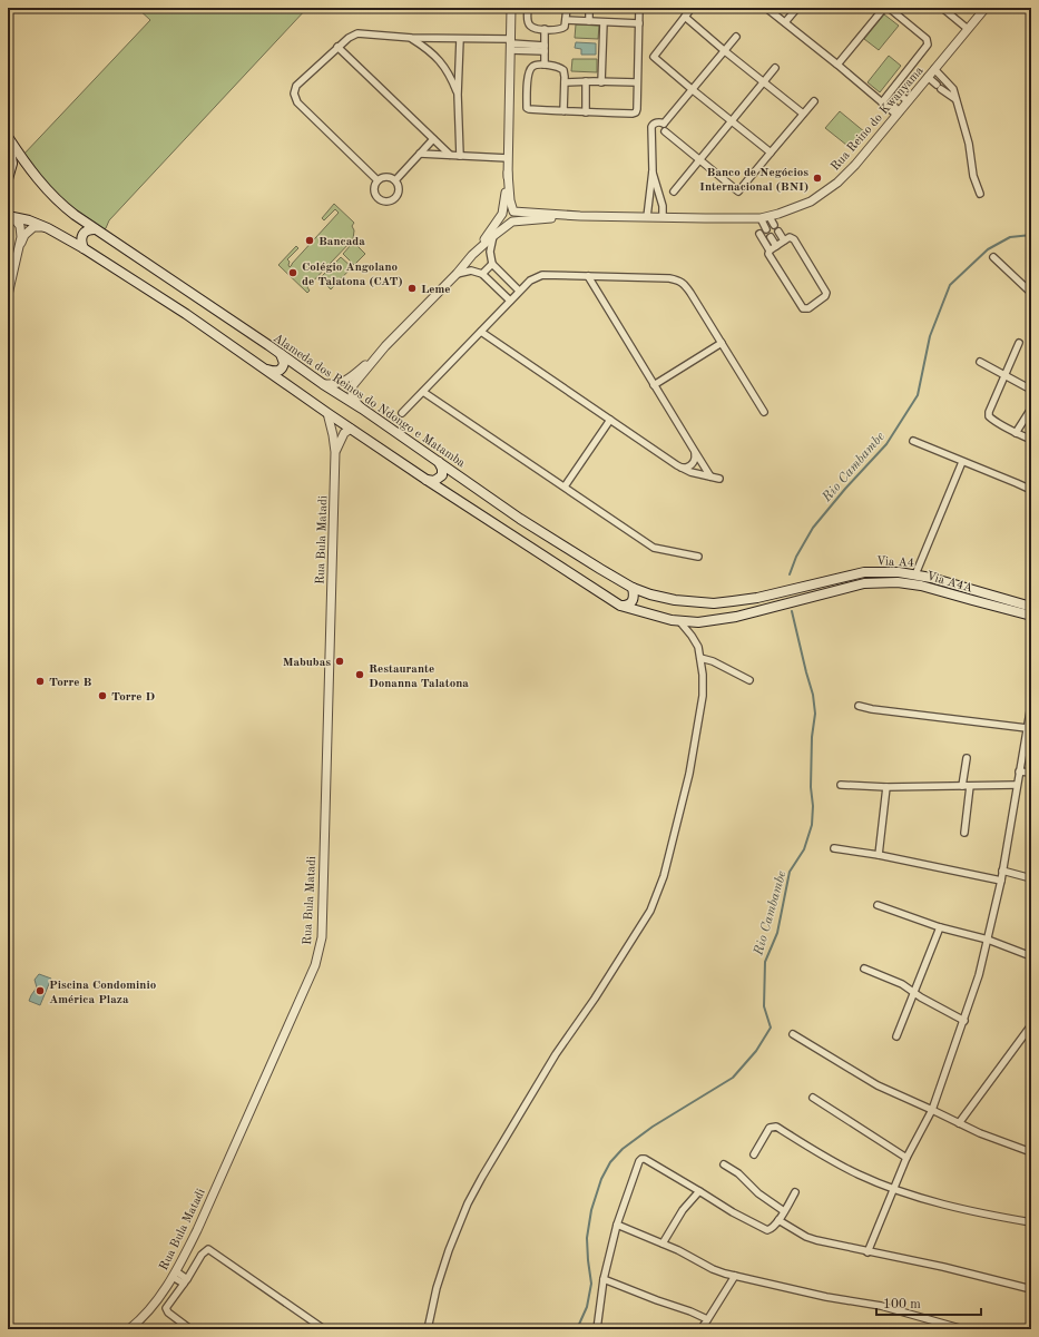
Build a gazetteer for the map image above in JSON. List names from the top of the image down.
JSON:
{
  "streets": {
    "main road": ["Alameda dos Reinos do Ndongo e Matamba", "Via A4", "Via A4A"],
    "street": ["Rua Reino do Kwanyama", "Rua Bula Matadi"]
  },
  "crossings": [
    ["Alameda dos Reinos do Ndongo e Matamba", "Via A4"]
  ],
  "water": ["Rio Cambambe"],
  "places": [
    "Banco de Negócios Internacional (BNI)",
    "Bancada",
    "Colégio Angolano de Talatona (CAT)",
    "Leme",
    "Mabubas",
    "Restaurante Donanna Talatona",
    "Torre B",
    "Torre D",
    "Piscina Condominio América Plaza"
  ],
  "scale_bar": "100 m"
}
